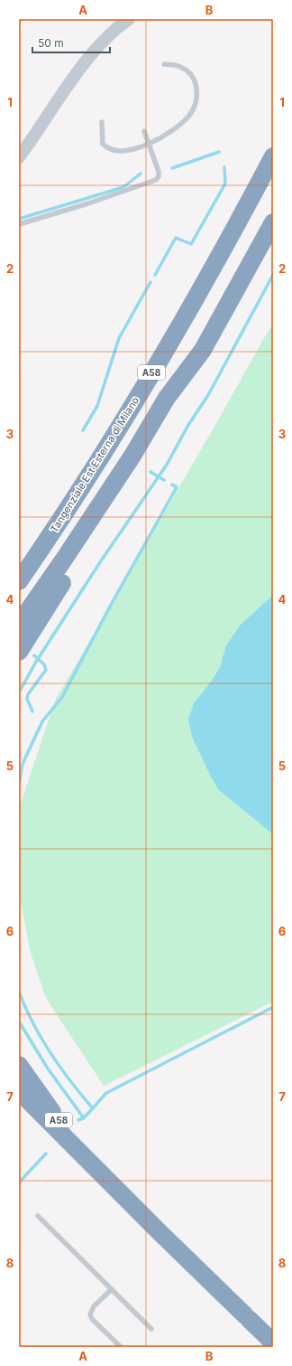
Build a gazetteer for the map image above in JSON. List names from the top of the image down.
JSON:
{
  "streets": {
    "highway": ["A58", "Tangenziale Est Esterna di Milano"]
  },
  "scale_bar": "50 m",
  "grid": {
    "columns": ["A", "B"],
    "rows": [
      "1",
      "2",
      "3",
      "4",
      "5",
      "6",
      "7",
      "8"
    ]
  }
}
